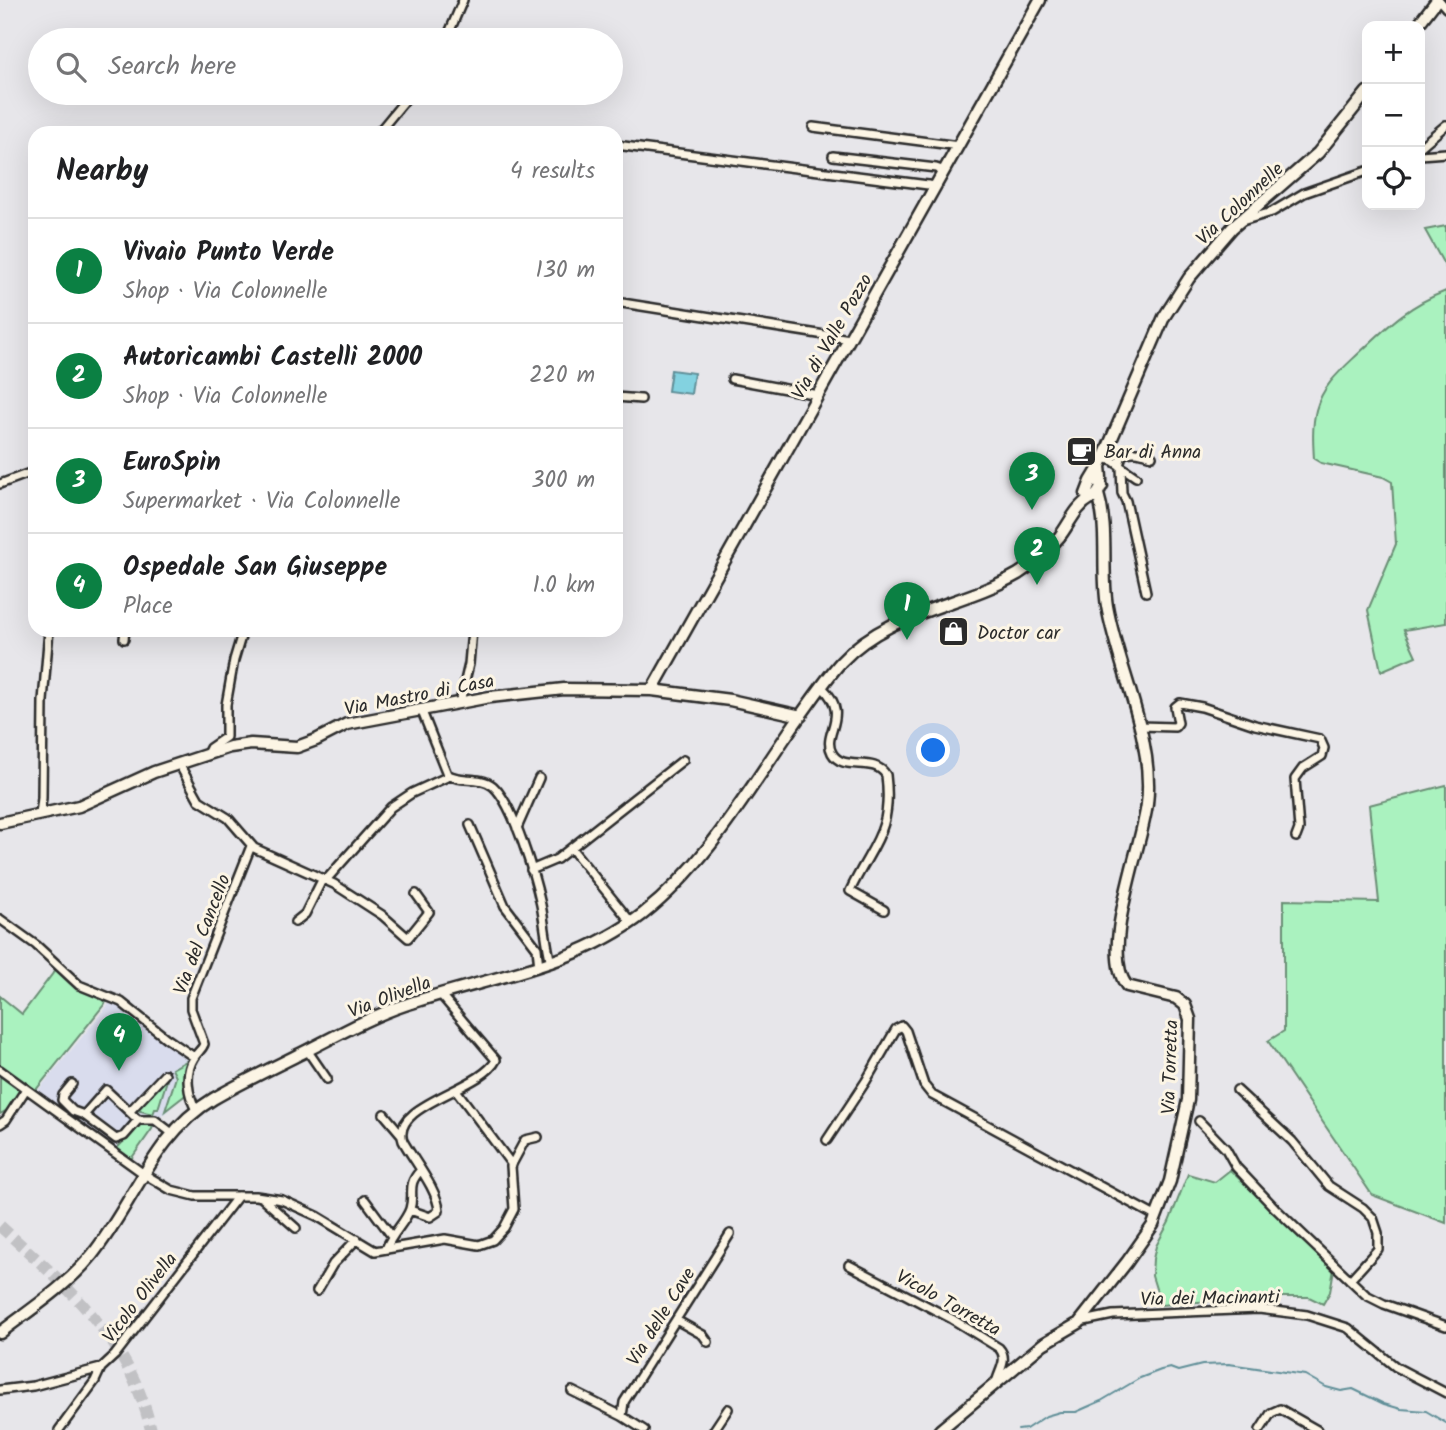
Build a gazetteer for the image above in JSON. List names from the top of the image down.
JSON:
{
  "streets": {
    "street": [
      "Via Colonnelle",
      "Via di Valle Pozzo",
      "Via Mastro di Casa",
      "Via del Cancello",
      "Via Olivella",
      "Via Torretta",
      "Vicolo Olivella",
      "Via dei Macinanti",
      "Vicolo Torretta",
      "Via delle Cave"
    ]
  },
  "crossings": [
    ["Via Colonnelle", "Via Mastro di Casa"],
    ["Via Colonnelle", "Via Olivella"],
    ["Via Colonnelle", "Via Torretta"],
    ["Via di Valle Pozzo", "Via Mastro di Casa"],
    ["Via Mastro di Casa", "Via Olivella"],
    ["Via del Cancello", "Via Olivella"],
    ["Via Torretta", "Via dei Macinanti"],
    ["Via Torretta", "Vicolo Torretta"]
  ],
  "places": {
    "cafe": ["Bar di Anna"],
    "shop": ["Doctor car"]
  },
  "page": {
    "map_buttons": ["+", "−"],
    "search": "Search here",
    "heading": ["Nearby", "4 results"],
    "list": [
      {
        "mark": "1",
        "name": "Vivaio Punto Verde",
        "note": "Shop · Via Colonnelle",
        "value": "130 m"
      },
      {
        "mark": "2",
        "name": "Autoricambi Castelli 2000",
        "note": "Shop · Via Colonnelle",
        "value": "220 m"
      },
      {
        "mark": "3",
        "name": "EuroSpin",
        "note": "Supermarket · Via Colonnelle",
        "value": "300 m"
      },
      {
        "mark": "4",
        "name": "Ospedale San Giuseppe",
        "note": "Place",
        "value": "1.0 km"
      }
    ],
    "pins": [
      "3",
      "2",
      "1",
      "4"
    ]
  }
}
